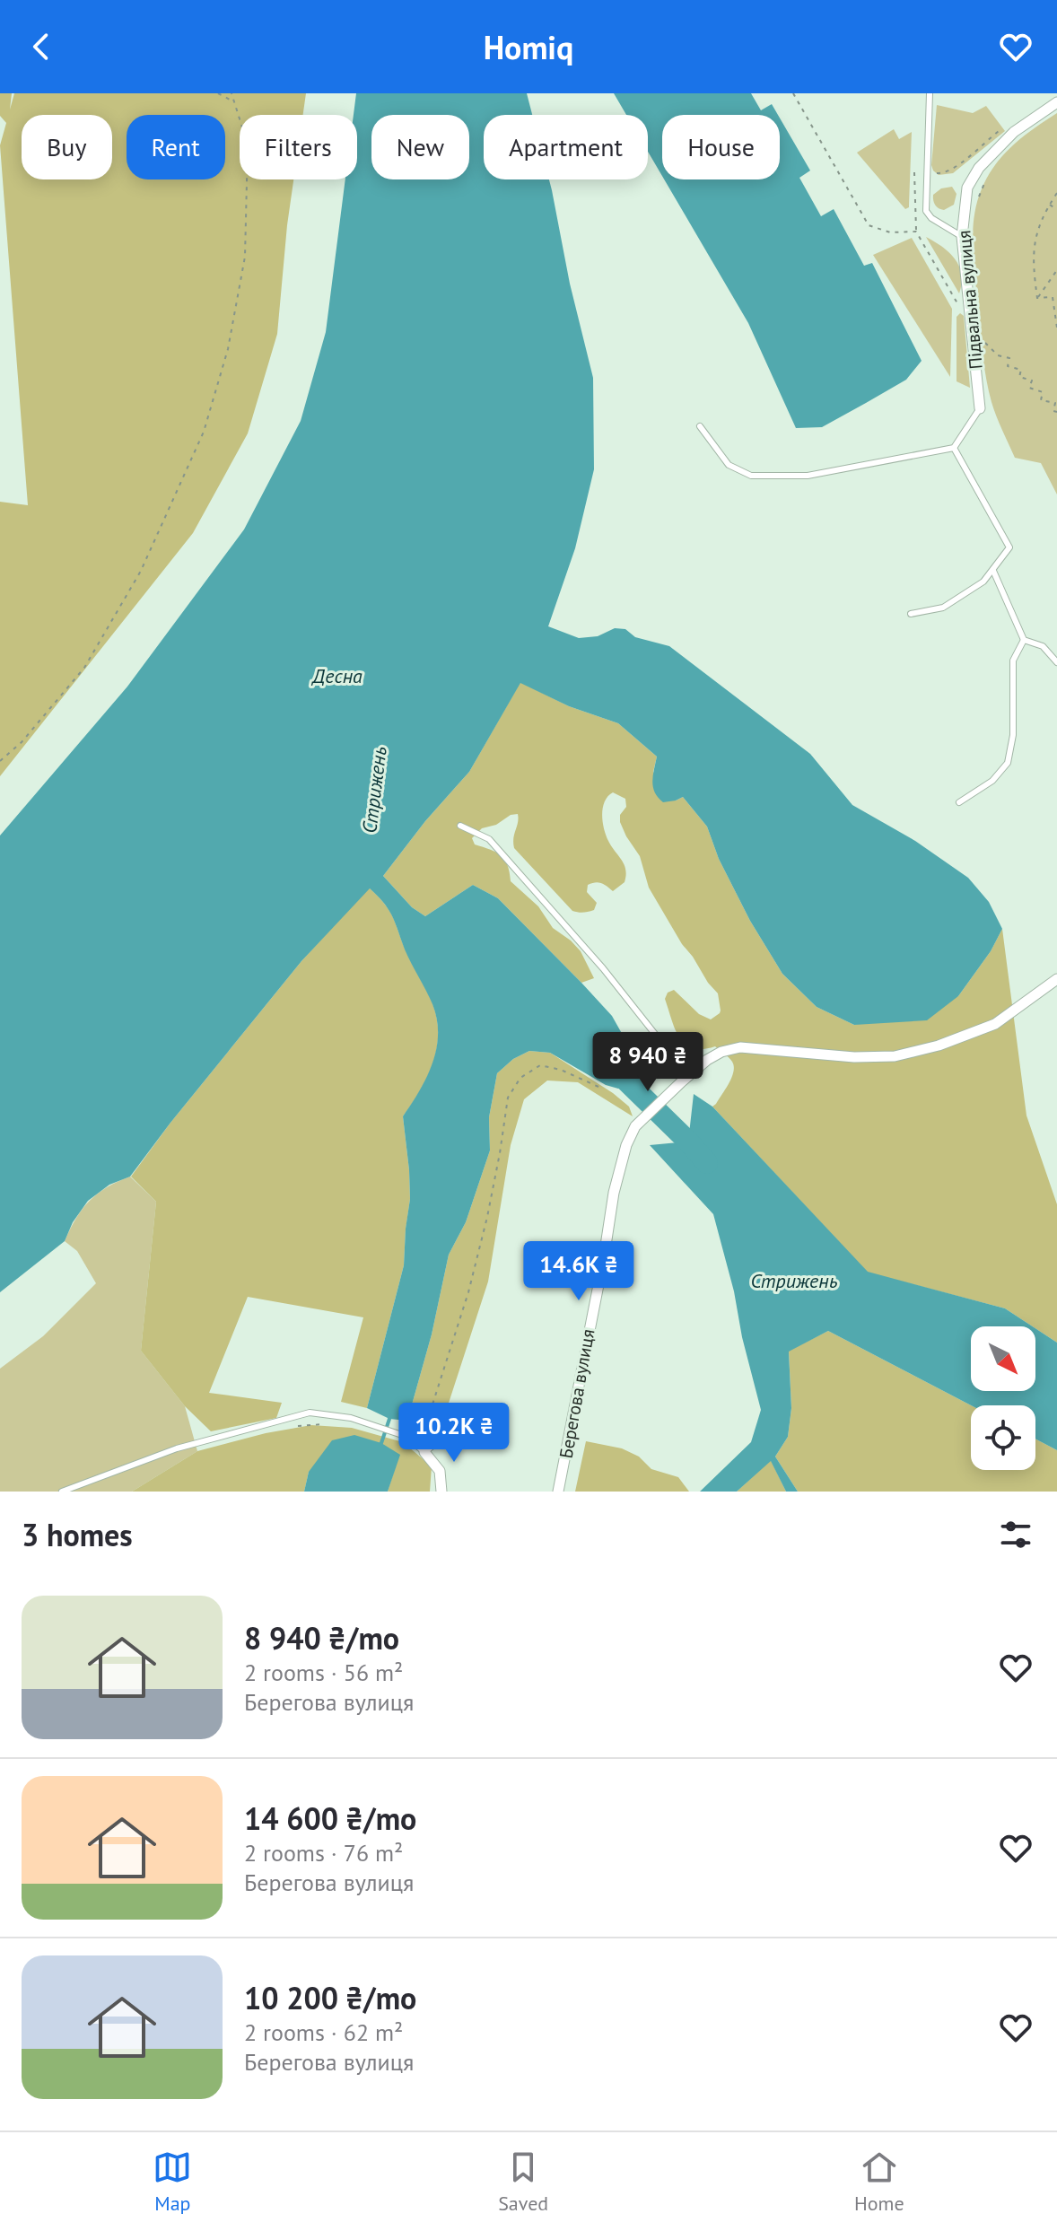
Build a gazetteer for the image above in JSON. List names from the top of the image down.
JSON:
{
  "streets": {
    "street": ["Підвальна вулиця", "Берегова вулиця"]
  },
  "water": ["Десна", "Стрижень"],
  "north": "bottom right",
  "page": {
    "header": "Homiq",
    "chip": [
      "Buy",
      "Rent",
      "Filters",
      "New",
      "Apartment",
      "House"
    ],
    "price": ["8 940 ₴", "14.6K ₴", "10.2K ₴"],
    "heading": "3 homes",
    "list": [
      {
        "name": "8 940 ₴/mo",
        "note": "2 rooms · 56 m² · Берегова вулиця"
      },
      {
        "name": "14 600 ₴/mo",
        "note": "2 rooms · 76 m² · Берегова вулиця"
      },
      {
        "name": "10 200 ₴/mo",
        "note": "2 rooms · 62 m² · Берегова вулиця"
      }
    ],
    "tabs": ["Map", "Saved", "Home"]
  }
}
